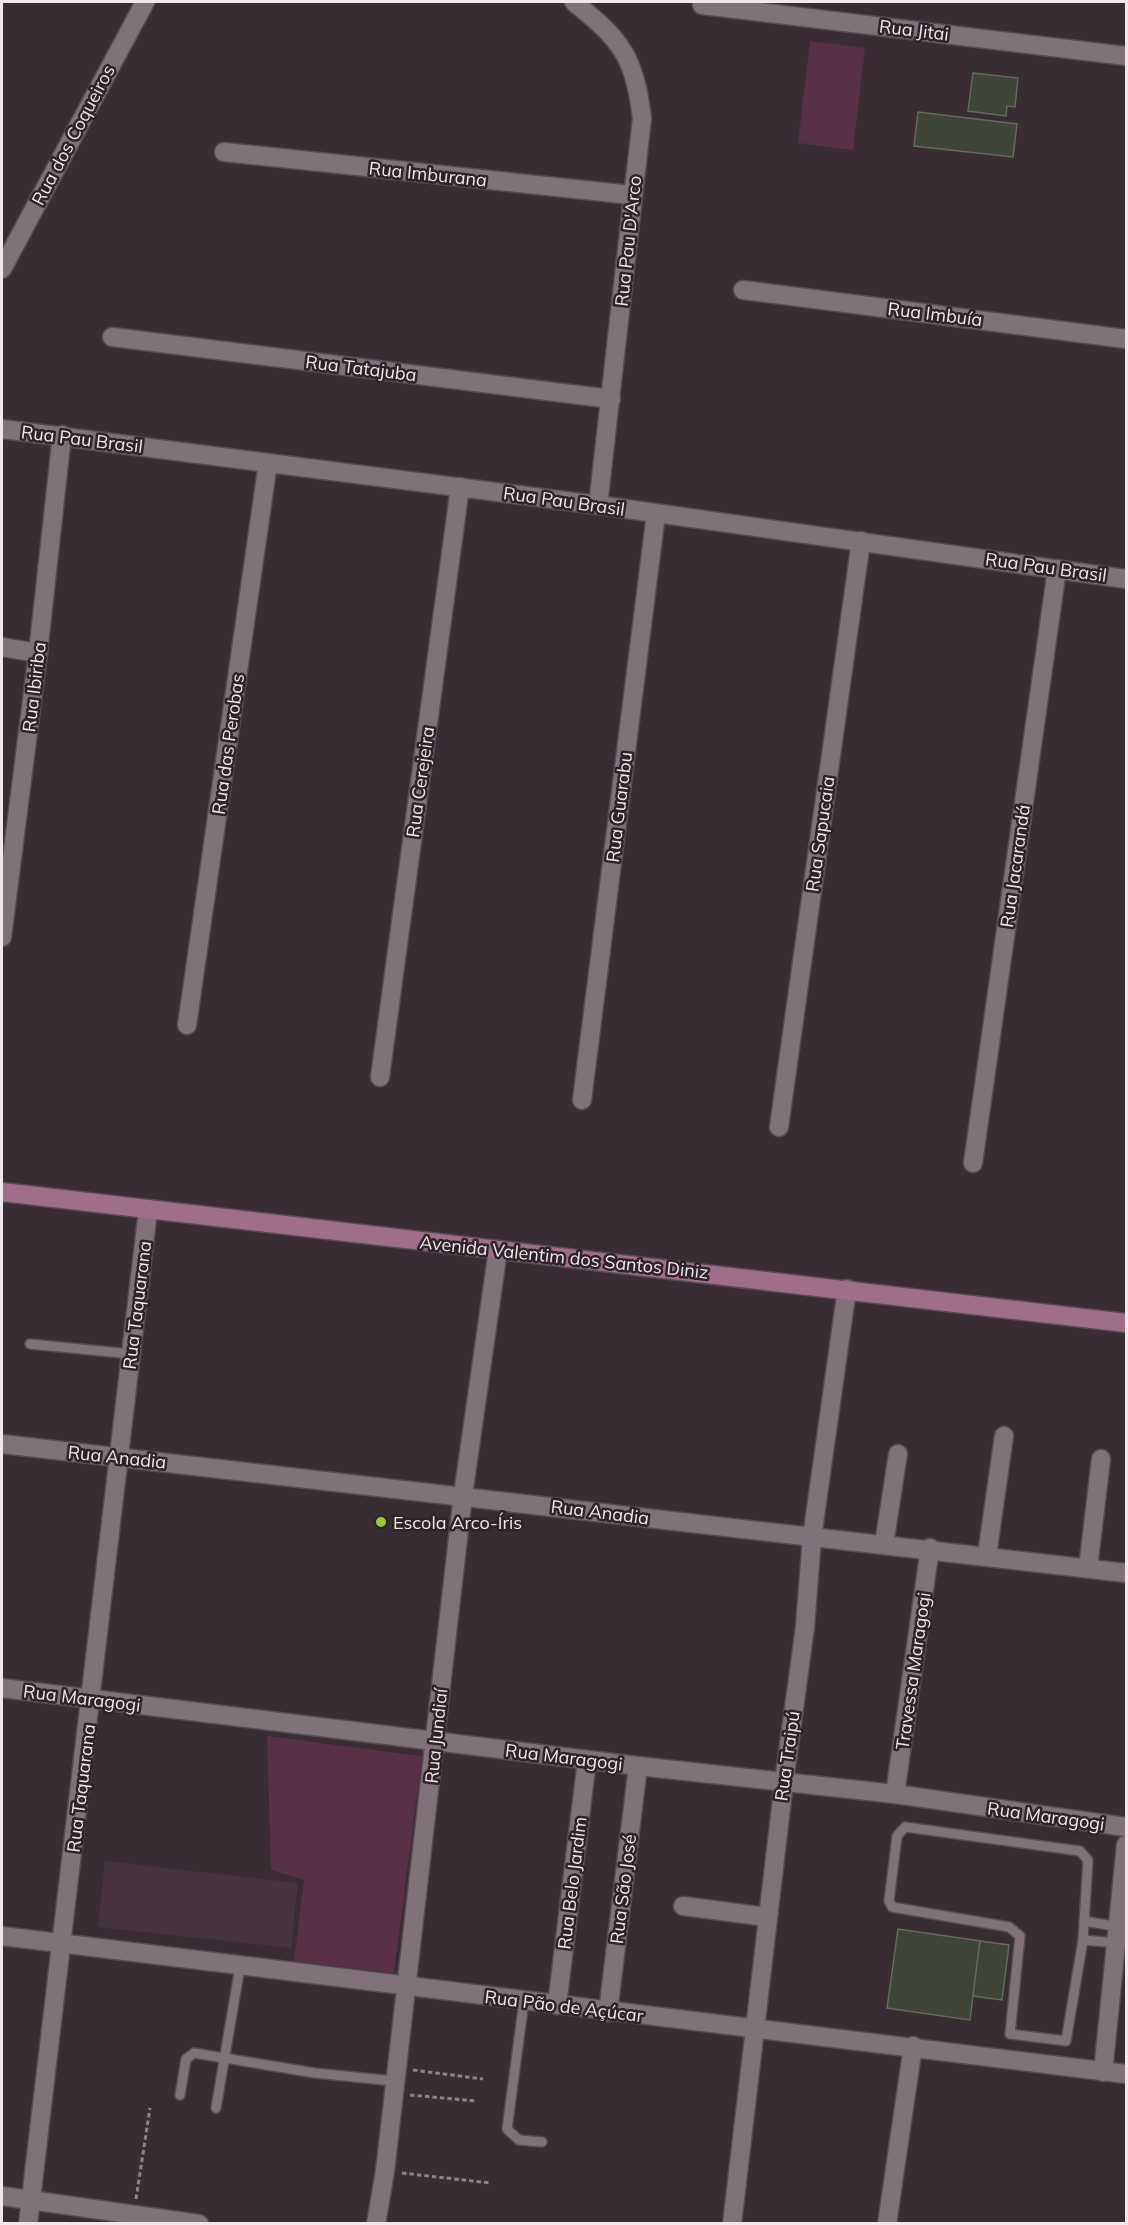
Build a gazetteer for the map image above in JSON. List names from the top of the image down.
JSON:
{
  "streets": {
    "street": [
      "Rua Jitai",
      "Rua dos Coqueiros",
      "Rua Imburana",
      "Rua Pau D'Arco",
      "Rua Imbuía",
      "Rua Tatajuba",
      "Rua Pau Brasil",
      "Rua Ibiriba",
      "Rua das Perobas",
      "Rua Cerejeira",
      "Rua Guarabu",
      "Rua Sapucaia",
      "Rua Jacarandá",
      "Avenida Valentim dos Santos Diniz",
      "Rua Taquarana",
      "Rua Anadia",
      "Travessa Maragogi",
      "Rua Maragogi",
      "Rua Jundiaí",
      "Rua Traipú",
      "Rua Belo Jardim",
      "Rua São José",
      "Rua Pão de Açúcar"
    ]
  },
  "crossings": [
    ["Rua Imburana", "Rua Pau D'Arco"],
    ["Rua Pau D'Arco", "Rua Tatajuba"],
    ["Rua Pau D'Arco", "Rua Pau Brasil"],
    ["Rua Pau Brasil", "Rua Ibiriba"],
    ["Rua Pau Brasil", "Rua das Perobas"],
    ["Rua Pau Brasil", "Rua Cerejeira"],
    ["Rua Pau Brasil", "Rua Guarabu"],
    ["Rua Pau Brasil", "Rua Sapucaia"],
    ["Rua Pau Brasil", "Rua Jacarandá"],
    ["Avenida Valentim dos Santos Diniz", "Rua Taquarana"],
    ["Avenida Valentim dos Santos Diniz", "Rua Jundiaí"],
    ["Avenida Valentim dos Santos Diniz", "Rua Traipú"],
    ["Rua Taquarana", "Rua Anadia"],
    ["Rua Taquarana", "Rua Maragogi"],
    ["Rua Taquarana", "Rua Pão de Açúcar"],
    ["Rua Anadia", "Travessa Maragogi"],
    ["Rua Anadia", "Rua Jundiaí"],
    ["Rua Anadia", "Rua Traipú"],
    ["Travessa Maragogi", "Rua Maragogi"],
    ["Rua Maragogi", "Rua Jundiaí"],
    ["Rua Maragogi", "Rua Traipú"],
    ["Rua Maragogi", "Rua Belo Jardim"],
    ["Rua Maragogi", "Rua São José"],
    ["Rua Jundiaí", "Rua Pão de Açúcar"],
    ["Rua Traipú", "Rua Pão de Açúcar"],
    ["Rua Belo Jardim", "Rua Pão de Açúcar"],
    ["Rua São José", "Rua Pão de Açúcar"]
  ],
  "places": ["Escola Arco-Íris"]
}
